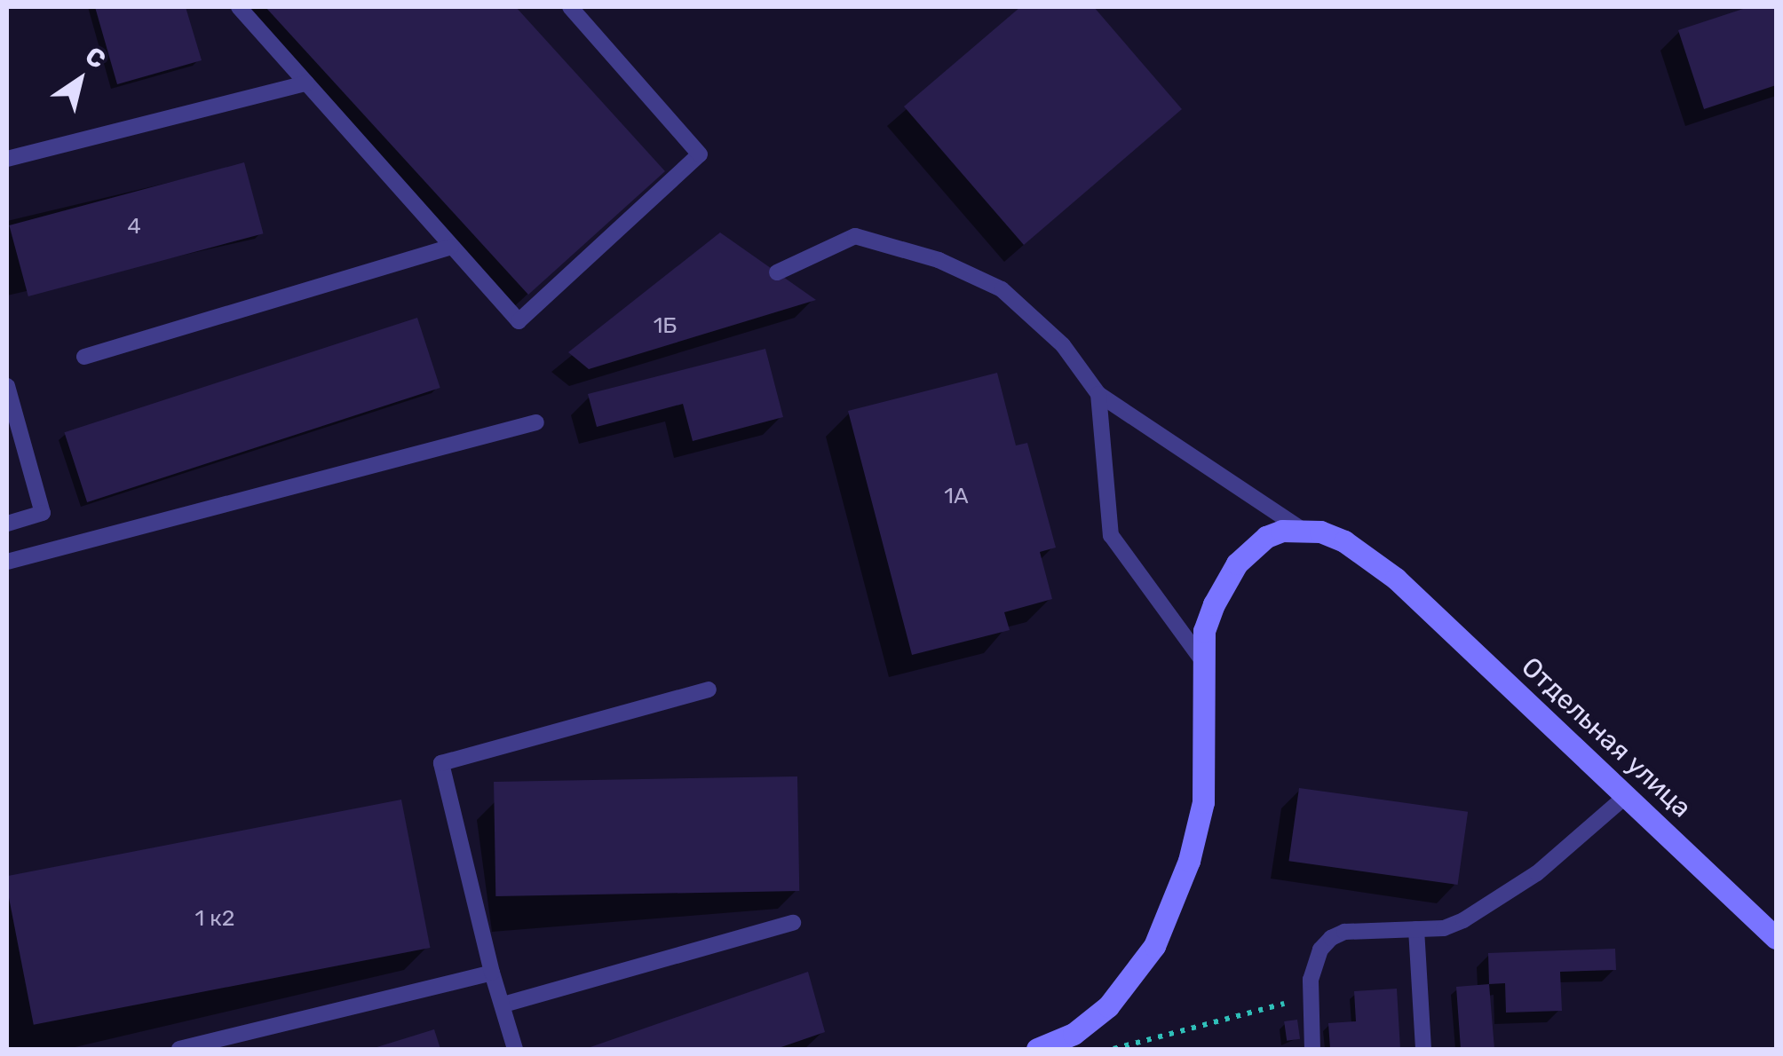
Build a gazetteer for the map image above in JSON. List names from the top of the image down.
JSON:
{
  "streets": {
    "street": ["Отдельная улица"]
  },
  "house_numbers": [
    "4",
    "1Б",
    "1А",
    "1 к2"
  ],
  "north": "top right"
}
